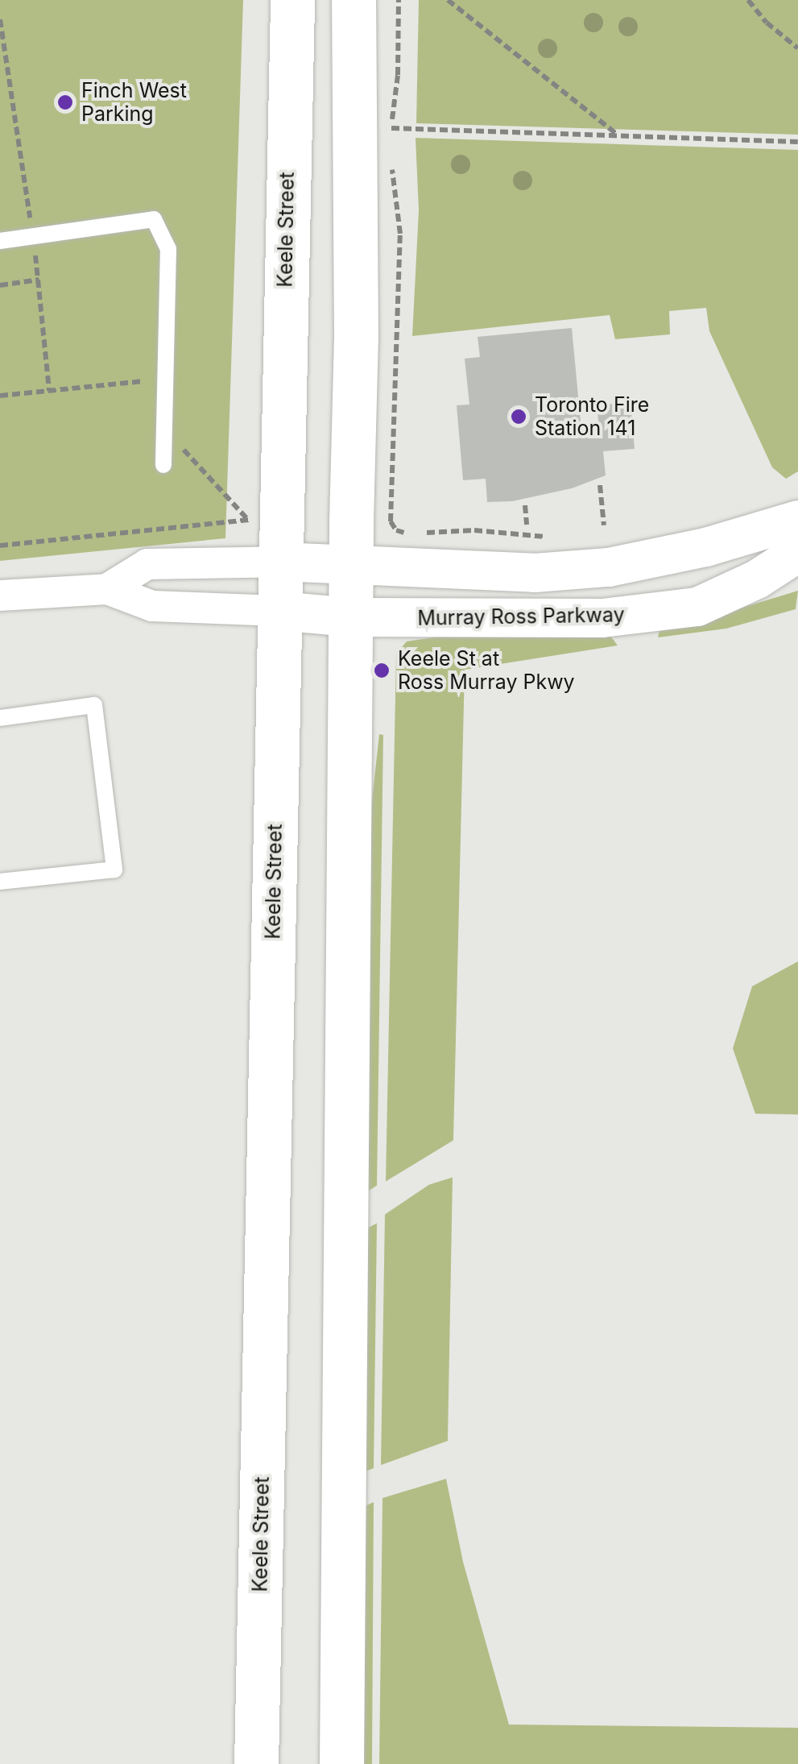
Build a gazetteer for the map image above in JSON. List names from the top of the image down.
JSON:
{
  "streets": {
    "main road": ["Keele Street"],
    "street": ["Murray Ross Parkway"]
  },
  "crossings": [
    ["Keele Street", "Murray Ross Parkway"]
  ],
  "places": ["Finch West Parking", "Toronto Fire Station 141", "Keele St at Ross Murray Pkwy"]
}
